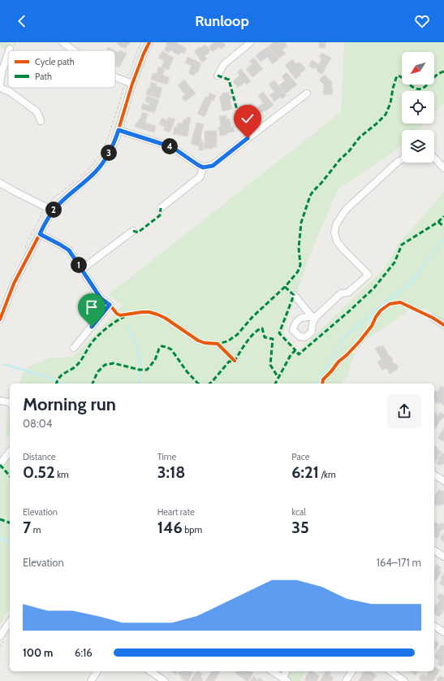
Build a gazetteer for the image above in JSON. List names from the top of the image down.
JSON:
{
  "legend": ["Cycle path", "Path"],
  "north": "bottom left",
  "page": {
    "header": "Runloop",
    "pins": [
      "4",
      "3",
      "2",
      "1"
    ],
    "heading": ["Morning run", "08:04"],
    "stats": [
      ["Distance", "0.52 km"],
      ["Time", "3:18"],
      ["Pace", "6:21 /km"],
      ["Elevation", "7 m"],
      ["Heart rate", "146 bpm"],
      ["kcal", "35"]
    ],
    "chart": ["Elevation", "164–171 m"],
    "list": [
      {
        "name": "100 m",
        "note": "6:16"
      }
    ]
  }
}
